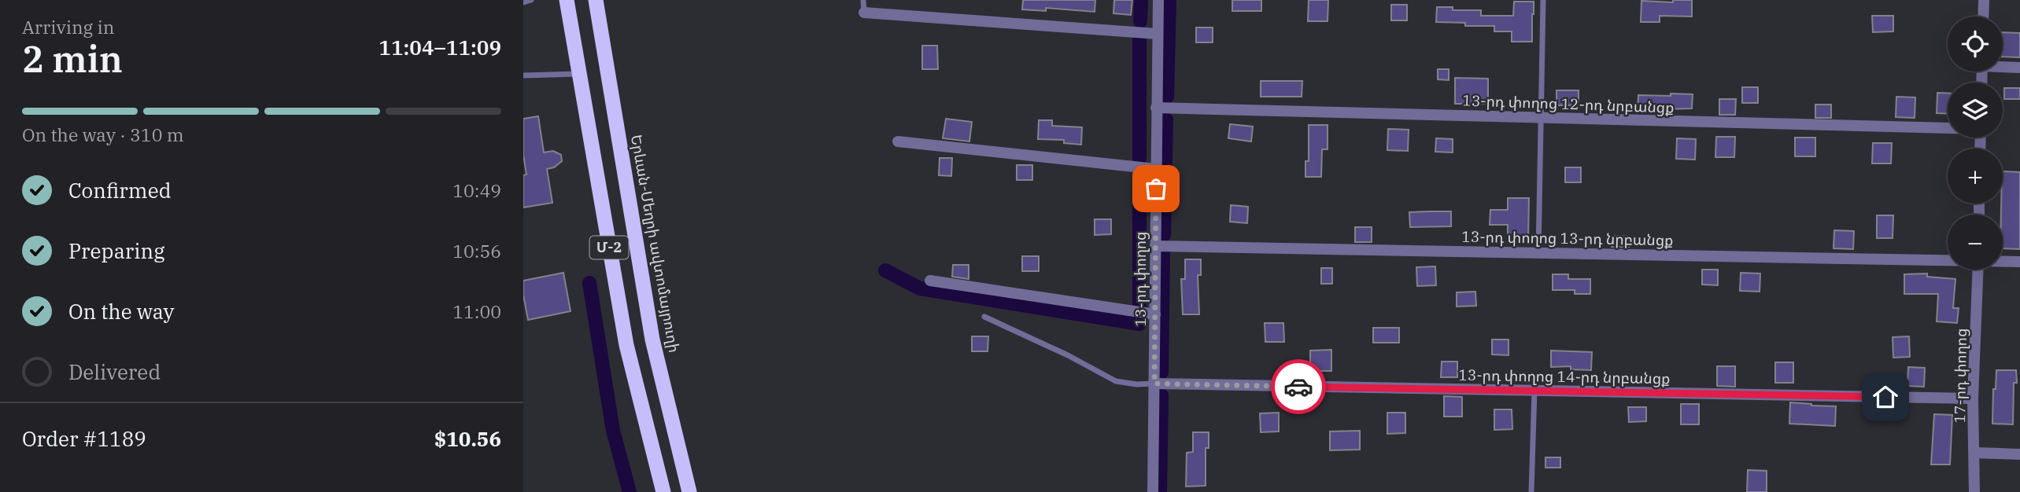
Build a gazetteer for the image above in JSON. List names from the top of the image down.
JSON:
{
  "streets": {
    "highway": ["Երևան-Մեղրի ավտոմայրուղի", "Մ-2"],
    "street": [
      "13-րդ փողոց 12-րդ նրբանցք",
      "13-րդ փողոց 13-րդ նրբանցք",
      "13-րդ փողոց",
      "17-րդ փողոց",
      "13-րդ փողոց 14-րդ նրբանցք"
    ]
  },
  "crossings": [
    ["13-րդ փողոց 12-րդ նրբանցք", "13-րդ փողոց"],
    ["13-րդ փողոց 13-րդ նրբանցք", "13-րդ փողոց"],
    ["13-րդ փողոց", "13-րդ փողոց 14-րդ նրբանցք"],
    ["17-րդ փողոց", "13-րդ փողոց 14-րդ նրբանցք"]
  ],
  "page": {
    "heading": ["2 min", "Arriving in", "11:04–11:09"],
    "panel": ["Order #1189", "$10.56"],
    "map_buttons": ["+", "−"],
    "bar": "On the way · 310 m",
    "list": [
      ["Confirmed", "10:49"],
      ["Preparing", "10:56"],
      ["On the way", "11:00"],
      "Delivered"
    ]
  }
}
